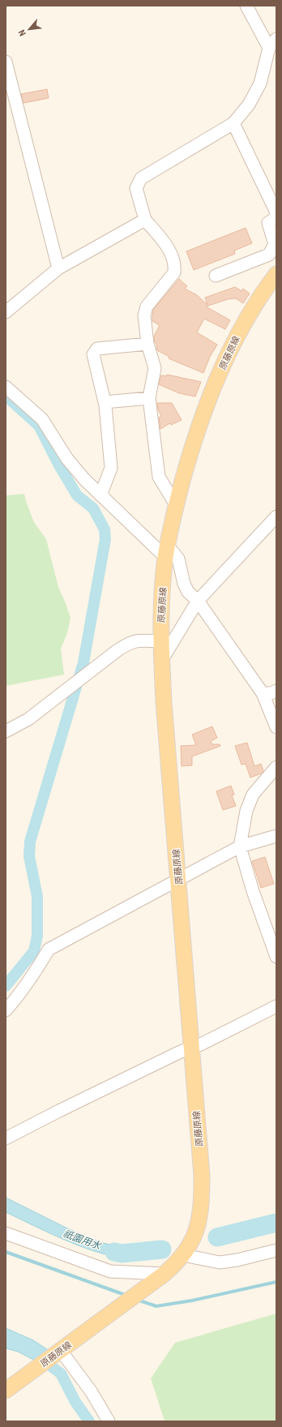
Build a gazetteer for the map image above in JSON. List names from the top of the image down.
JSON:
{
  "streets": {
    "main road": ["原藤原線"]
  },
  "water": ["祇園用水"],
  "north": "bottom left"
}
